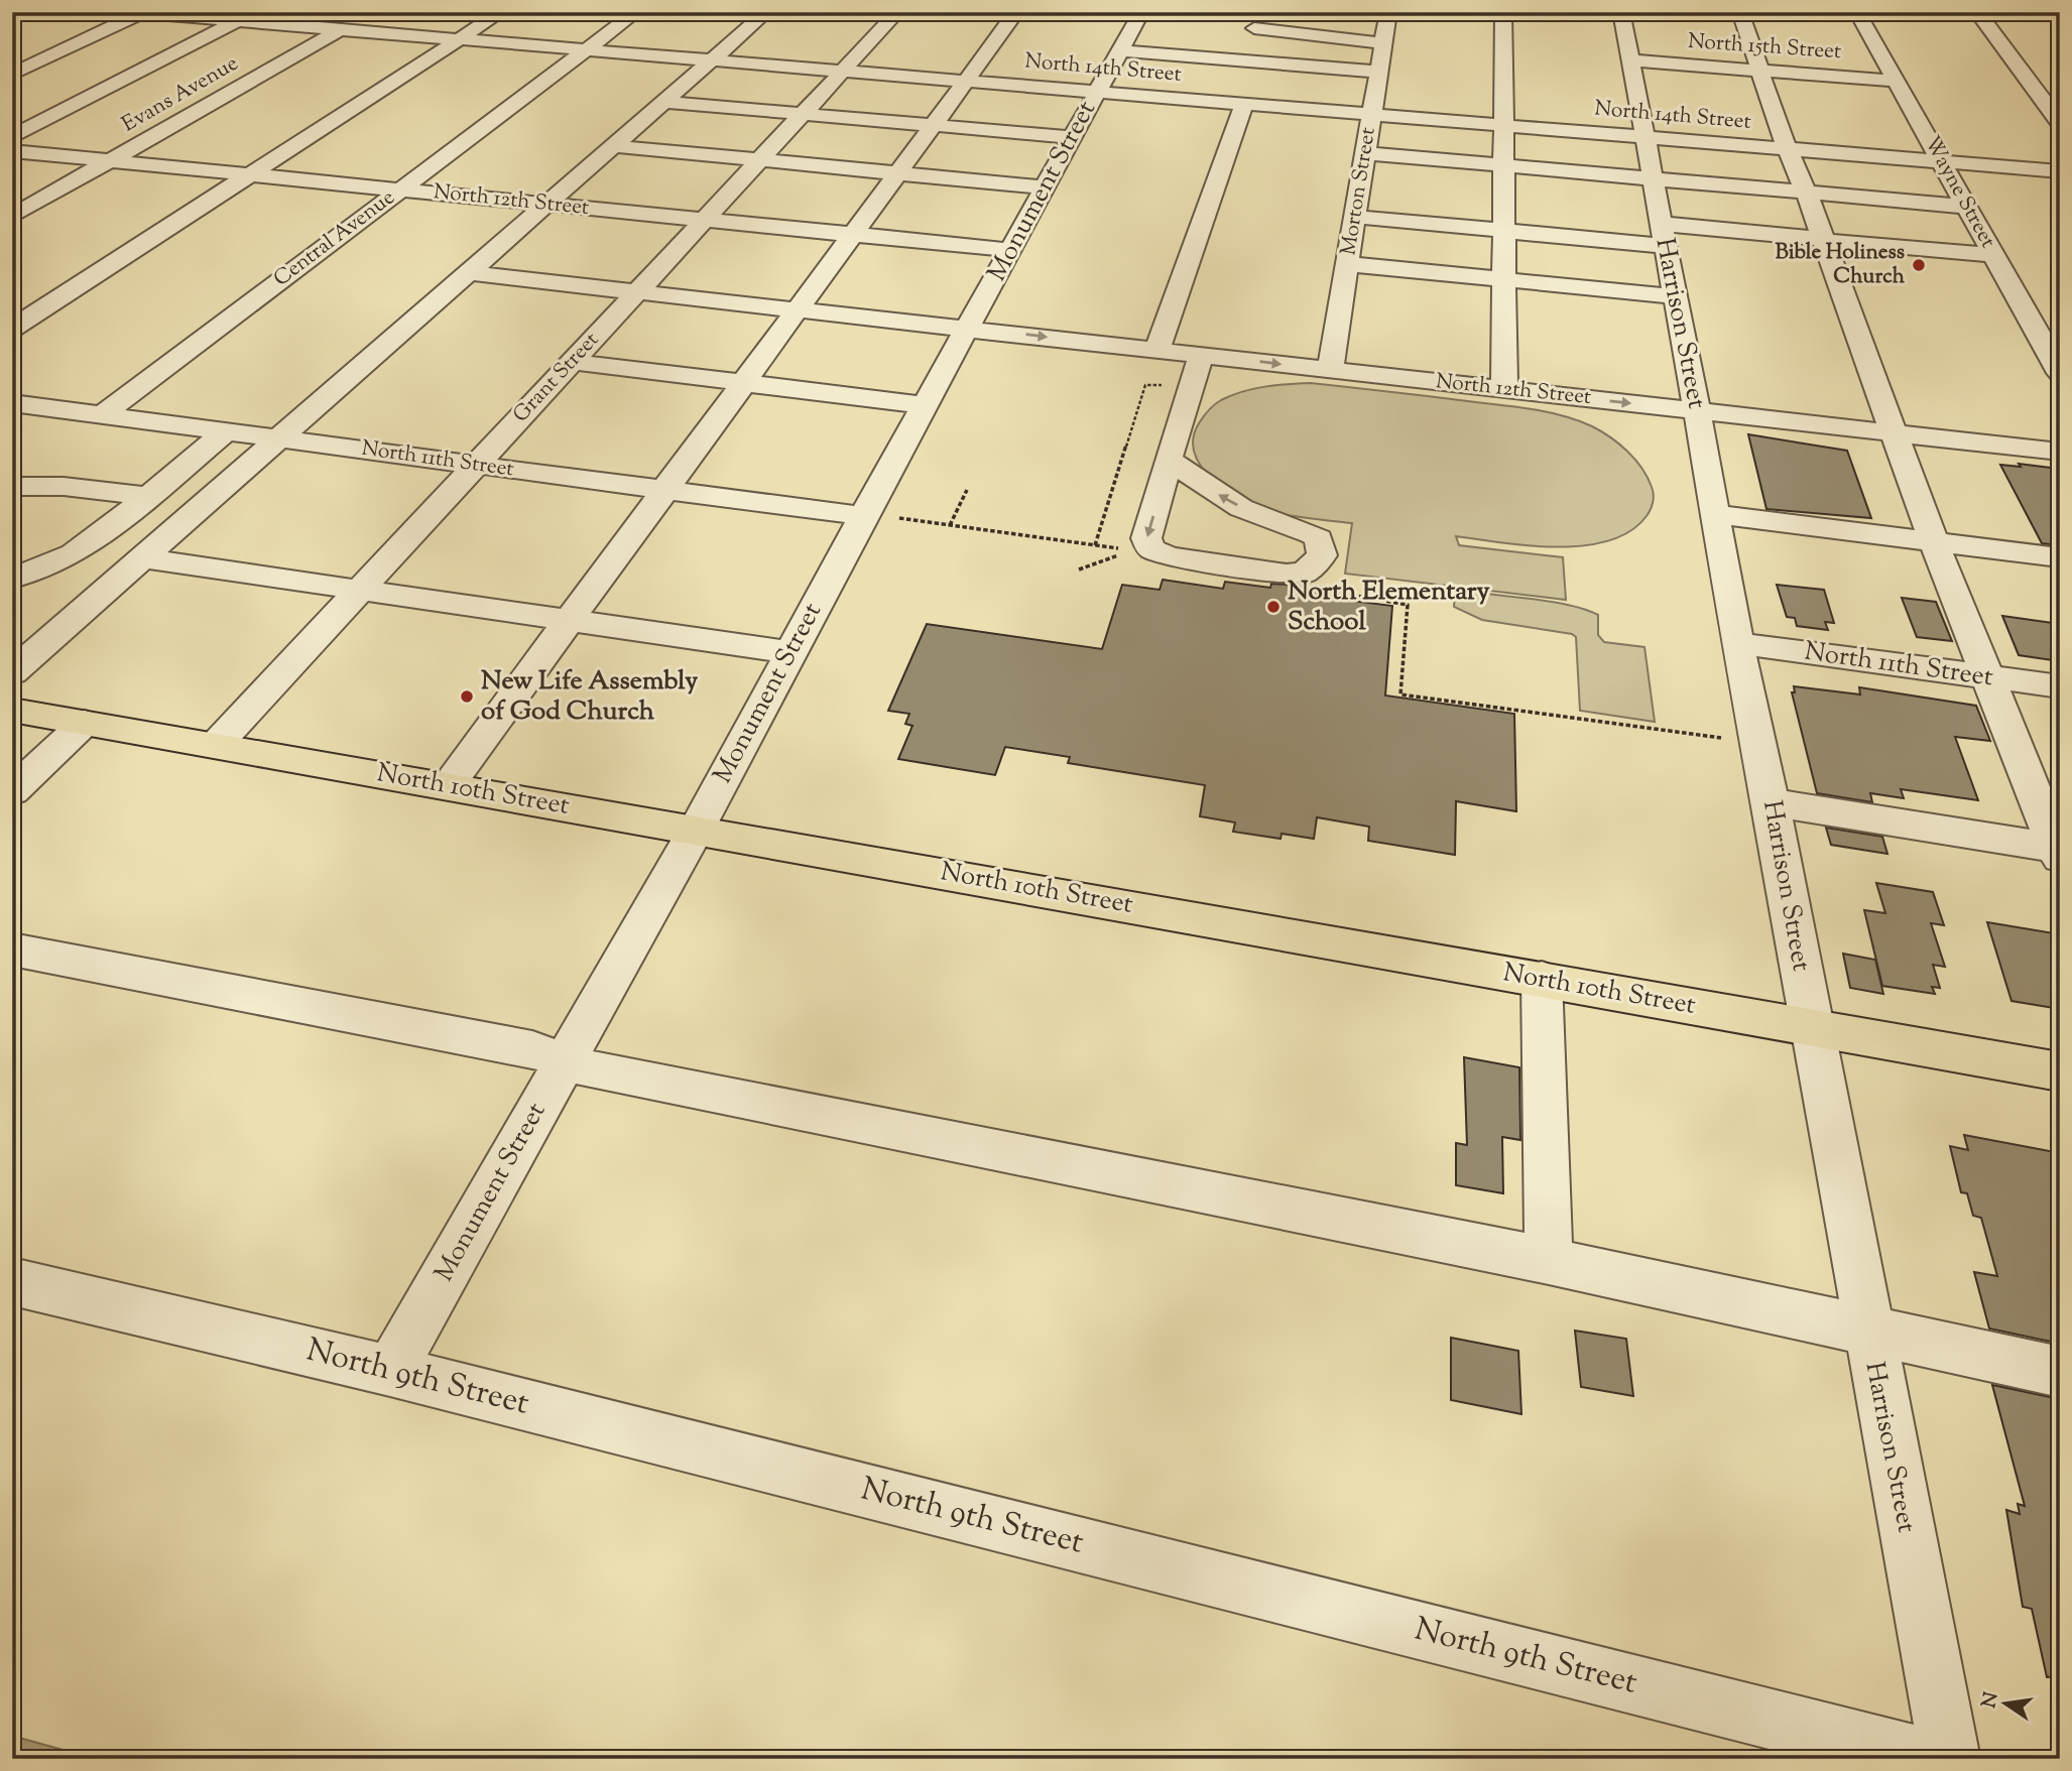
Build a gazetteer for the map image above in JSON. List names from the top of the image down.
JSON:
{
  "streets": {
    "main road": ["North 10th Street"],
    "street": [
      "North 15th Street",
      "North 14th Street",
      "Evans Avenue",
      "Monument Street",
      "Morton Street",
      "Wayne Street",
      "North 12th Street",
      "Central Avenue",
      "Harrison Street",
      "Grant Street",
      "North 11th Street",
      "North 9th Street"
    ]
  },
  "crossings": [
    ["North 15th Street", "Wayne Street"],
    ["North 15th Street", "Harrison Street"],
    ["North 14th Street", "Evans Avenue"],
    ["North 14th Street", "Monument Street"],
    ["North 14th Street", "Morton Street"],
    ["North 14th Street", "Wayne Street"],
    ["North 14th Street", "Central Avenue"],
    ["North 14th Street", "Harrison Street"],
    ["North 14th Street", "Grant Street"],
    ["Evans Avenue", "North 12th Street"],
    ["Monument Street", "North 12th Street"],
    ["Monument Street", "North 11th Street"],
    ["Monument Street", "North 10th Street"],
    ["Monument Street", "North 9th Street"],
    ["Morton Street", "North 12th Street"],
    ["North 12th Street", "Central Avenue"],
    ["North 12th Street", "Harrison Street"],
    ["North 12th Street", "Grant Street"],
    ["Central Avenue", "North 11th Street"],
    ["Harrison Street", "North 11th Street"],
    ["Harrison Street", "North 10th Street"],
    ["Grant Street", "North 11th Street"],
    ["Grant Street", "North 10th Street"]
  ],
  "places": ["Bible Holiness Church", "North Elementary School", "New Life Assembly of God Church"],
  "north": "left"
}
